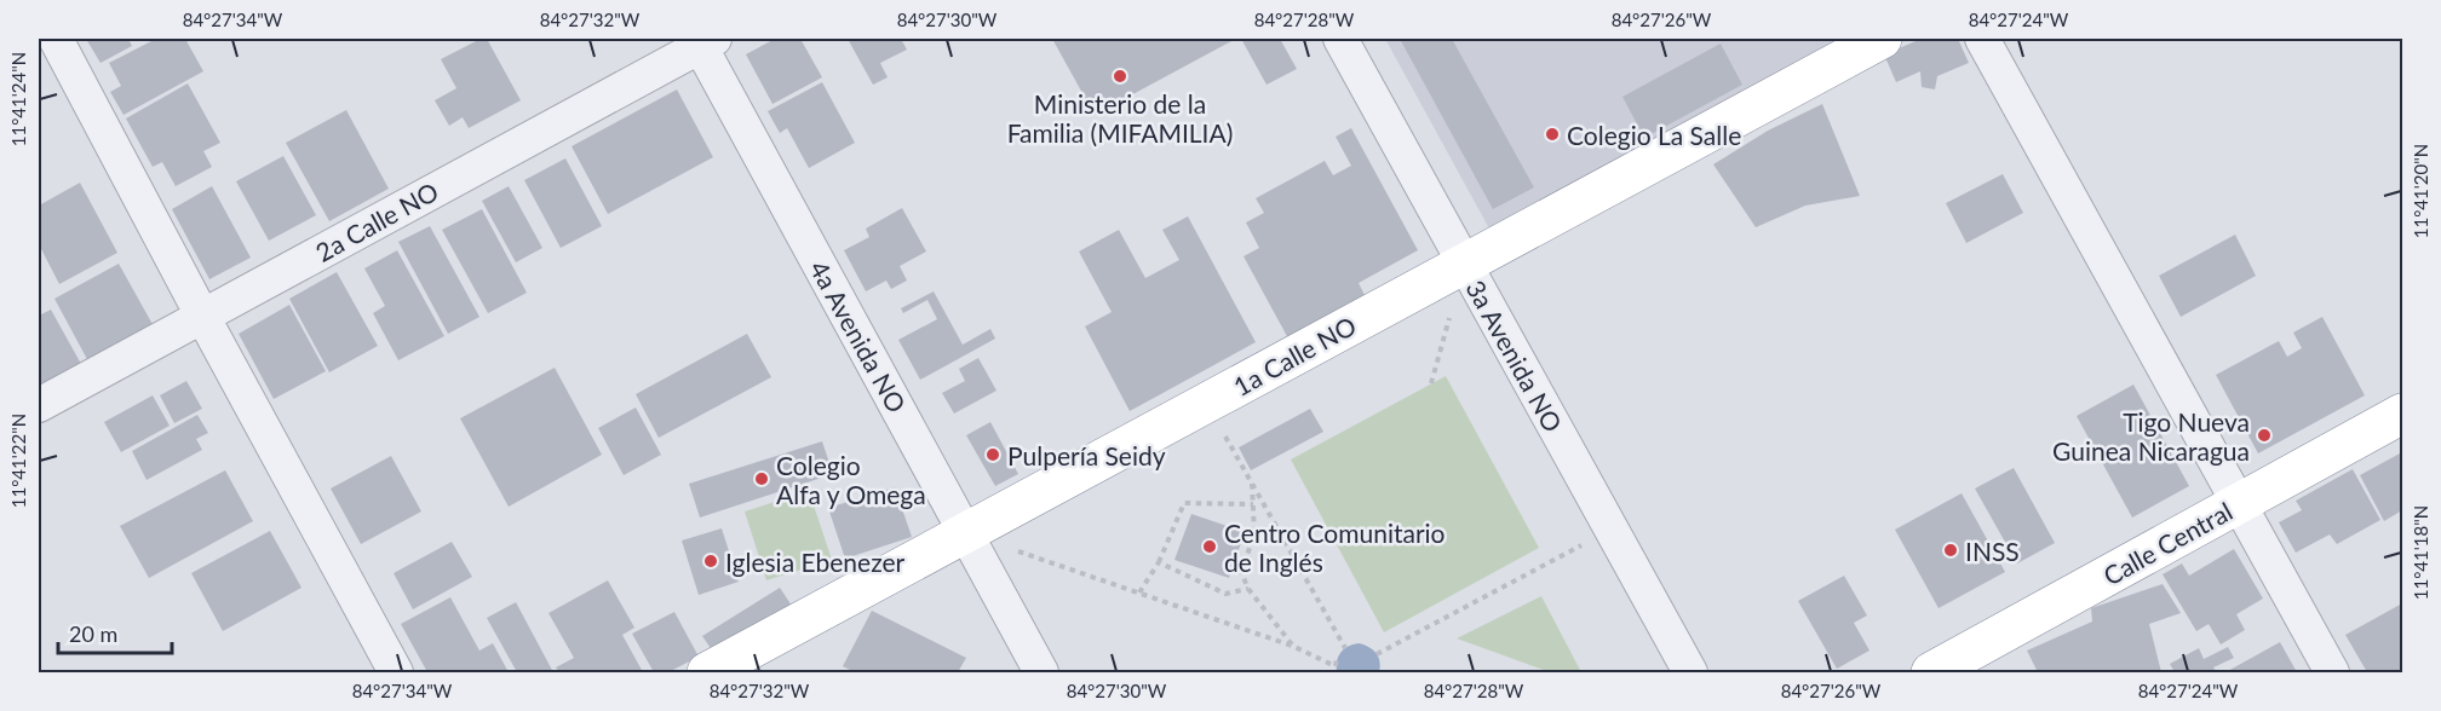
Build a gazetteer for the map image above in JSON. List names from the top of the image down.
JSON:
{
  "streets": {
    "highway": ["1a Calle NO", "Calle Central"],
    "street": ["2a Calle NO", "4a Avenida NO", "3a Avenida NO"]
  },
  "crossings": [
    ["2a Calle NO", "4a Avenida NO"],
    ["4a Avenida NO", "1a Calle NO"],
    ["1a Calle NO", "3a Avenida NO"]
  ],
  "places": [
    "Ministerio de la Familia (MIFAMILIA)",
    "Colegio La Salle",
    "Tigo Nueva Guinea Nicaragua",
    "Pulpería Seidy",
    "Colegio Alfa y Omega",
    "Centro Comunitario de Inglés",
    "INSS",
    "Iglesia Ebenezer"
  ],
  "scale_bar": "20 m",
  "coordinates": [
    "84°27'34\"W",
    "84°27'32\"W",
    "84°27'30\"W",
    "84°27'28\"W",
    "84°27'26\"W",
    "84°27'24\"W",
    "11°41'24\"N",
    "11°41'20\"N",
    "11°41'22\"N",
    "11°41'18\"N"
  ]
}
